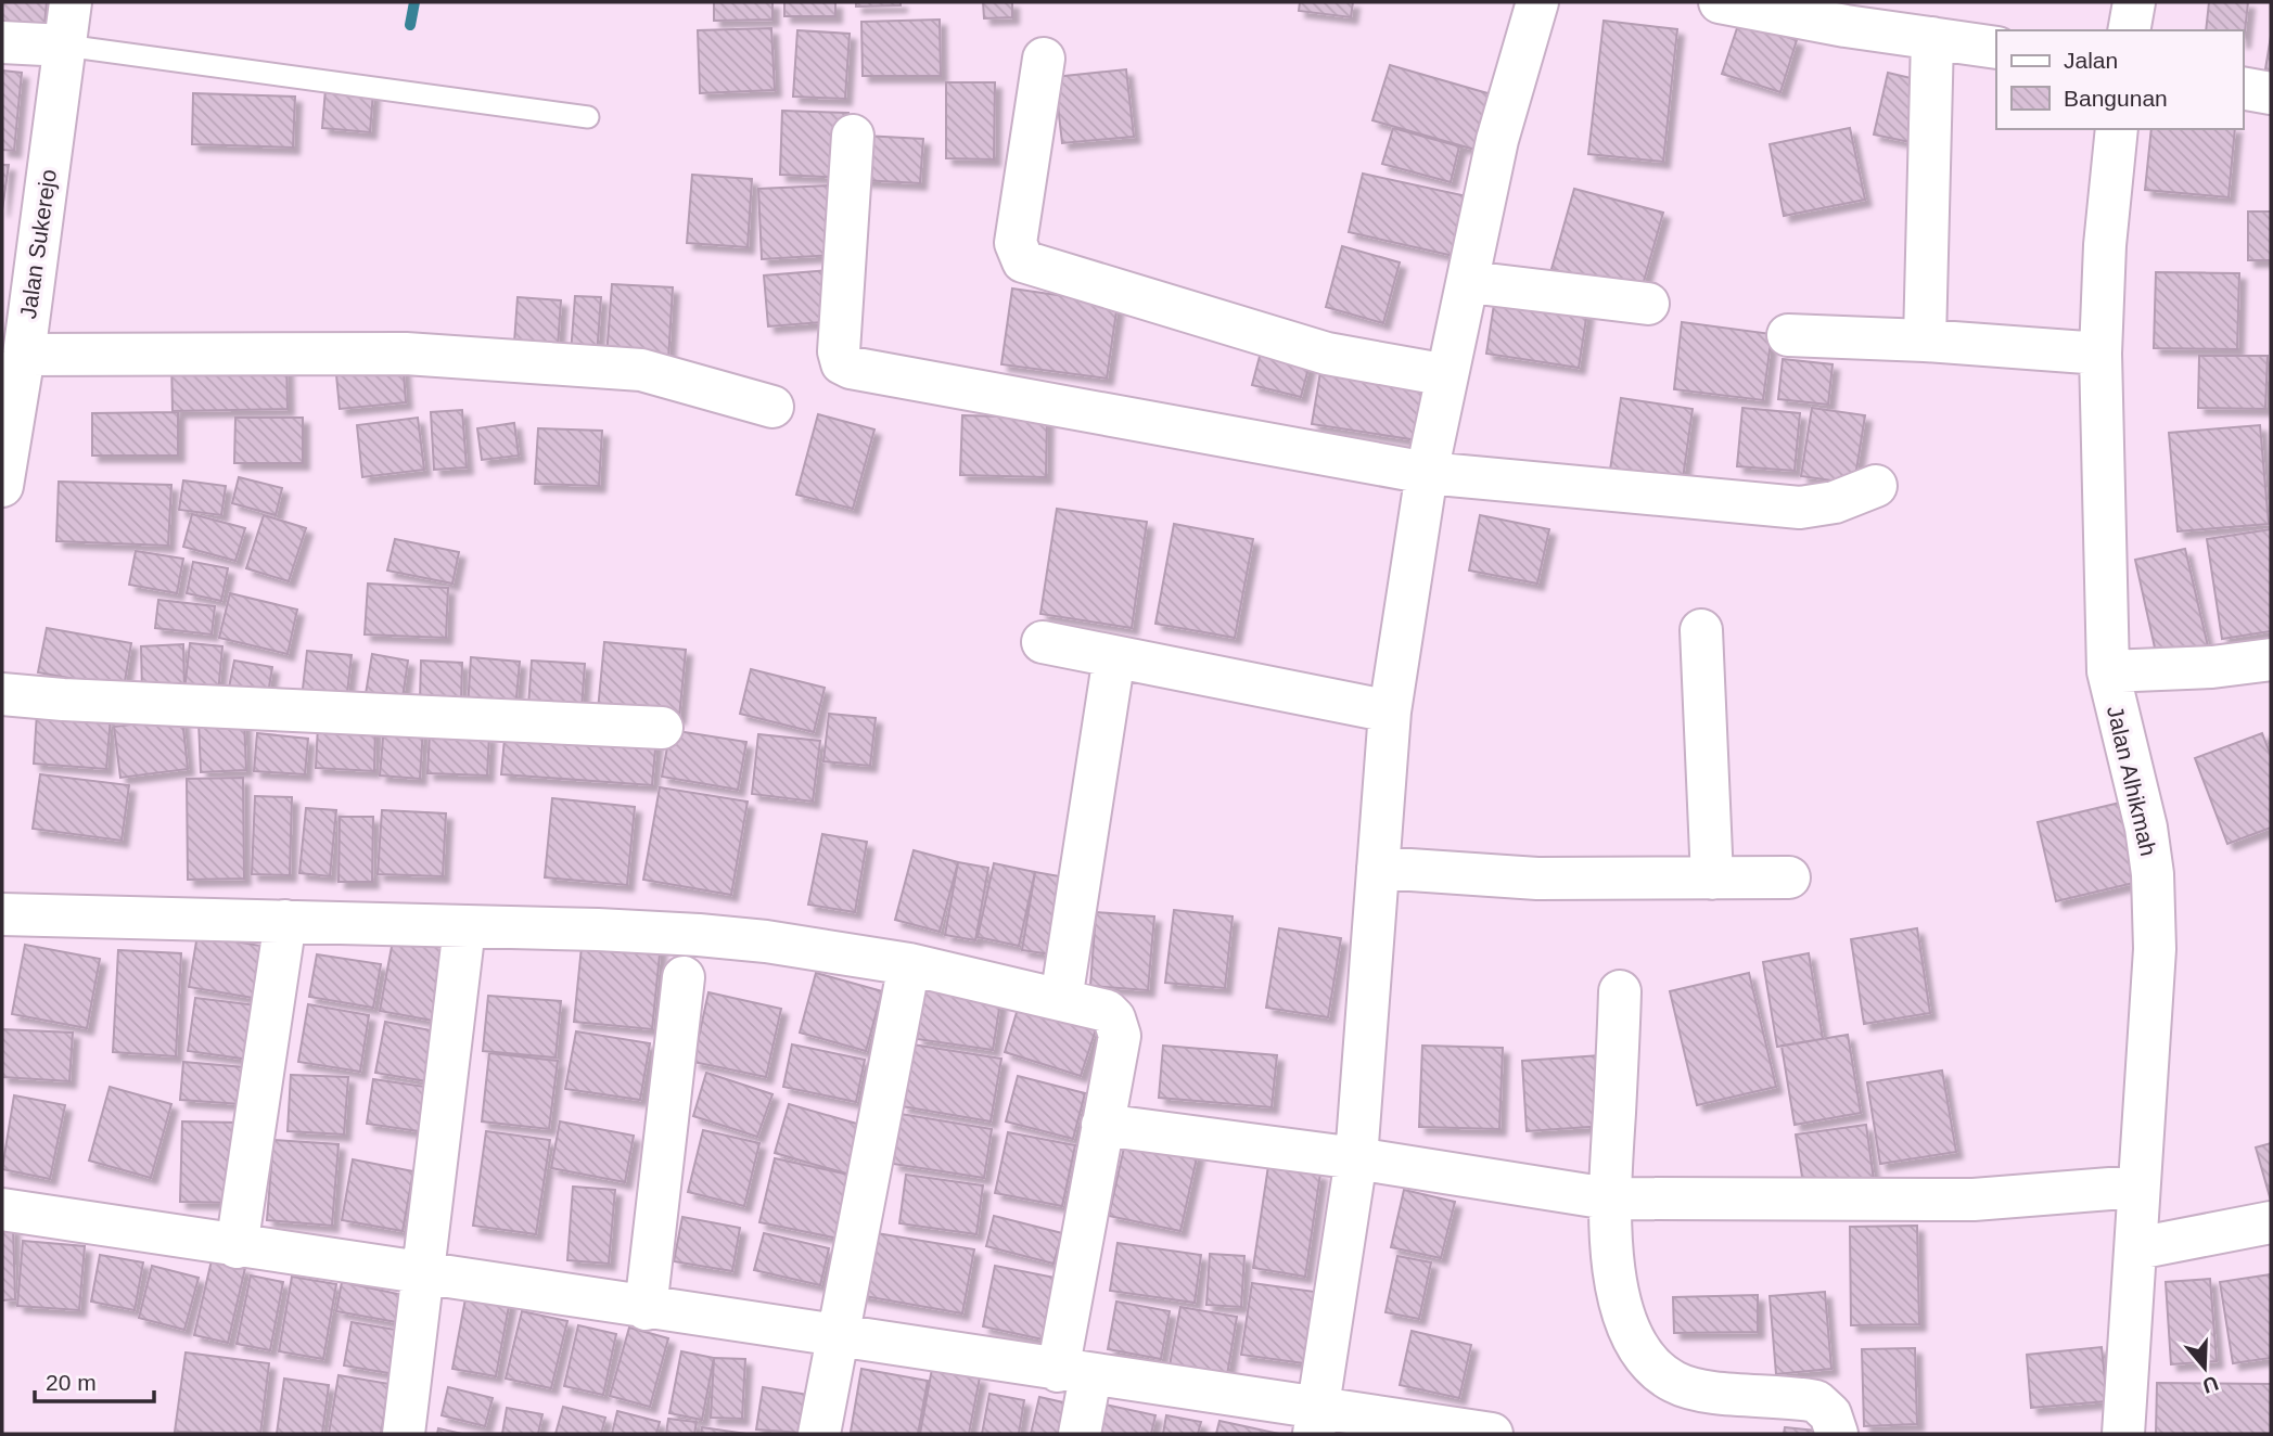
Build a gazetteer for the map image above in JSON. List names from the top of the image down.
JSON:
{
  "streets": {
    "street": ["Jalan Sukerejo", "Jalan Alhikmah"]
  },
  "legend": ["Jalan", "Bangunan"],
  "scale_bar": "20 m",
  "north": "bottom"
}
